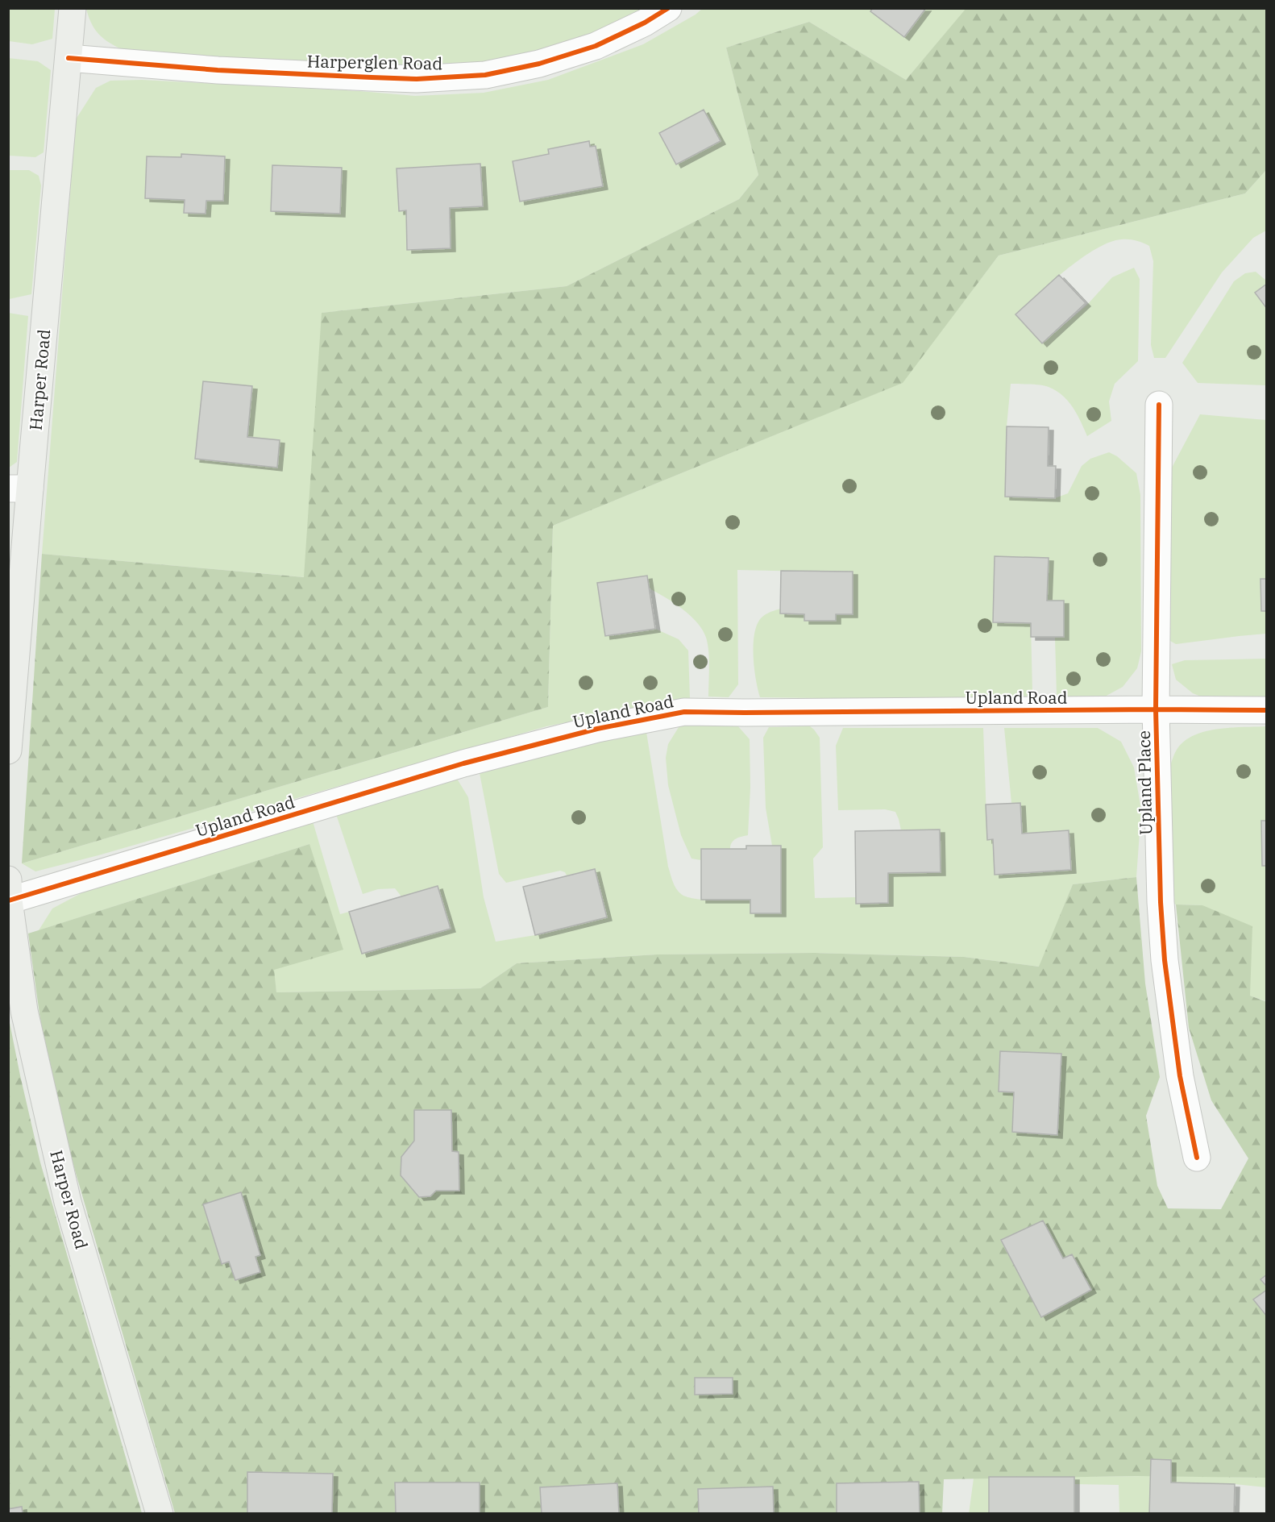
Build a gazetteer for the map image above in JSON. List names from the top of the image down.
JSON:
{
  "streets": {
    "main road": ["Harper Road"],
    "street": ["Harperglen Road", "Upland Road", "Upland Place"]
  },
  "crossings": [
    ["Harperglen Road", "Harper Road"],
    ["Harper Road", "Upland Road"],
    ["Upland Road", "Upland Place"]
  ]
}
